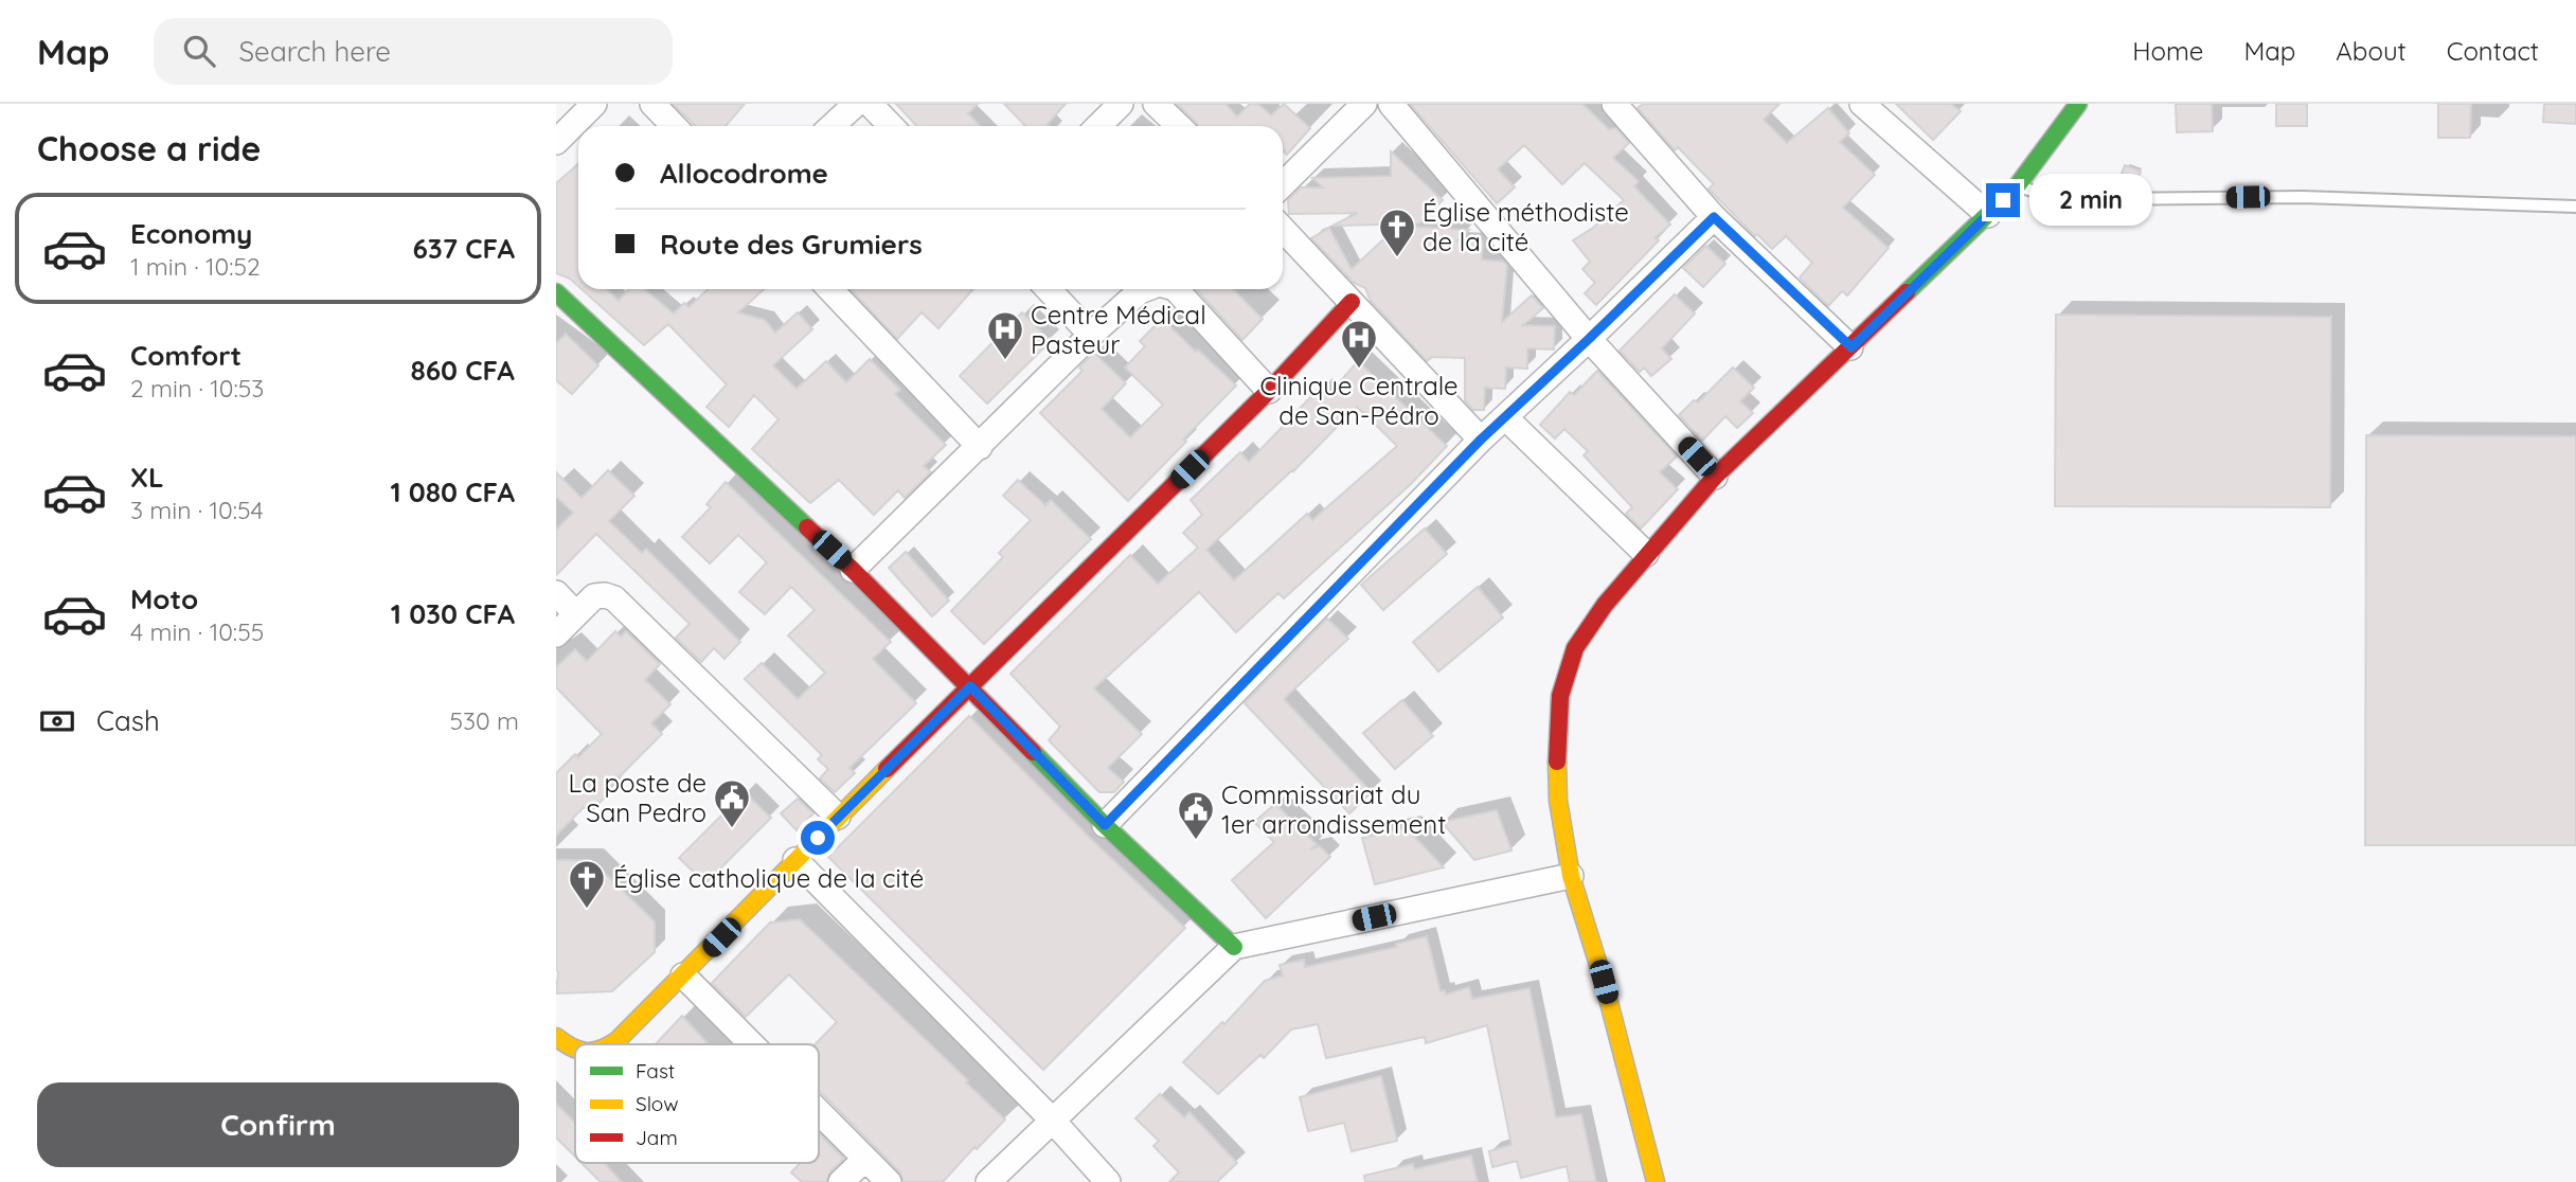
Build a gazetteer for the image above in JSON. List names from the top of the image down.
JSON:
{
  "places": {
    "church": ["Église méthodiste de la cité", "Église catholique de la cité"],
    "hospital": ["Centre Médical Pasteur", "Clinique Centrale de San-Pédro"],
    "public building": ["La poste de San Pedro", "Commissariat du 1er arrondissement"]
  },
  "legend": ["Fast", "Slow", "Jam"],
  "page": {
    "header": "Map",
    "search": "Search here",
    "nav": [
      "Home",
      "Map",
      "About",
      "Contact"
    ],
    "heading": "Choose a ride",
    "banner": ["Allocodrome", "Route des Grumiers"],
    "bubble": "2 min",
    "list": [
      {
        "name": "Economy",
        "note": "1 min · 10:52",
        "value": "637 CFA"
      },
      {
        "name": "Comfort",
        "note": "2 min · 10:53",
        "value": "860 CFA"
      },
      {
        "name": "XL",
        "note": "3 min · 10:54",
        "value": "1 080 CFA"
      },
      {
        "name": "Moto",
        "note": "4 min · 10:55",
        "value": "1 030 CFA"
      }
    ],
    "pay": ["Cash", "530 m"],
    "buttons": "Confirm"
  }
}
